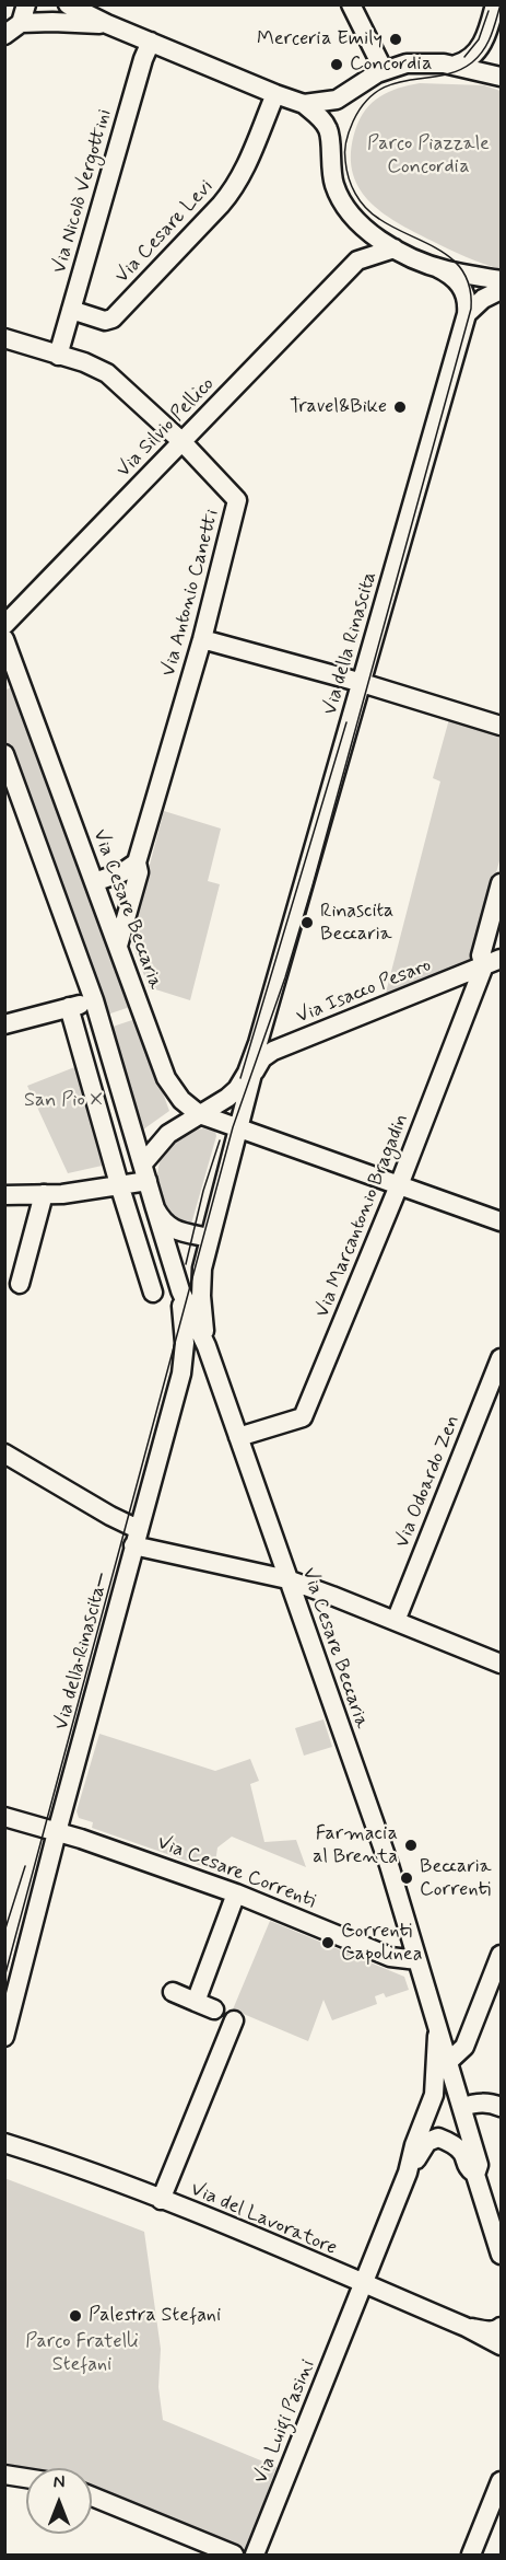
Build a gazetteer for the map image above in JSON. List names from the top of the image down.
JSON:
{
  "streets": {
    "street": [
      "Via Nicolò Vergottini",
      "Via Cesare Levi",
      "Via Silvio Pellico",
      "Via Antonio Canetti",
      "Via della Rinascita",
      "Via Cesare Beccaria",
      "Via Isacco Pesaro",
      "Via Marcantonio Bragadin",
      "Via Odoardo Zen",
      "Via Cesare Correnti",
      "Via del Lavoratore",
      "Via Luigi Pasini"
    ]
  },
  "crossings": [
    ["Via Nicolò Vergottini", "Via Cesare Levi"],
    ["Via Nicolò Vergottini", "Via Antonio Canetti"],
    ["Via Silvio Pellico", "Via Antonio Canetti"],
    ["Via Antonio Canetti", "Via Cesare Beccaria"],
    ["Via della Rinascita", "Via Cesare Beccaria"],
    ["Via della Rinascita", "Via Cesare Correnti"],
    ["Via Cesare Beccaria", "Via Marcantonio Bragadin"],
    ["Via Cesare Beccaria", "Via Cesare Correnti"],
    ["Via Cesare Beccaria", "Via del Lavoratore"],
    ["Via Cesare Beccaria", "Via Luigi Pasini"],
    ["Via Isacco Pesaro", "Via Marcantonio Bragadin"],
    ["Via del Lavoratore", "Via Luigi Pasini"]
  ],
  "parks": ["Parco Piazzale Concordia", "San Pio X", "Parco Fratelli Stefani"],
  "places": [
    "Merceria Emily",
    "Concordia",
    "Travel&Bike",
    "Rinascita Beccaria",
    "Farmacia al Brenta",
    "Beccaria Correnti",
    "Correnti Capolinea",
    "Palestra Stefani"
  ],
  "north": "top"
}
